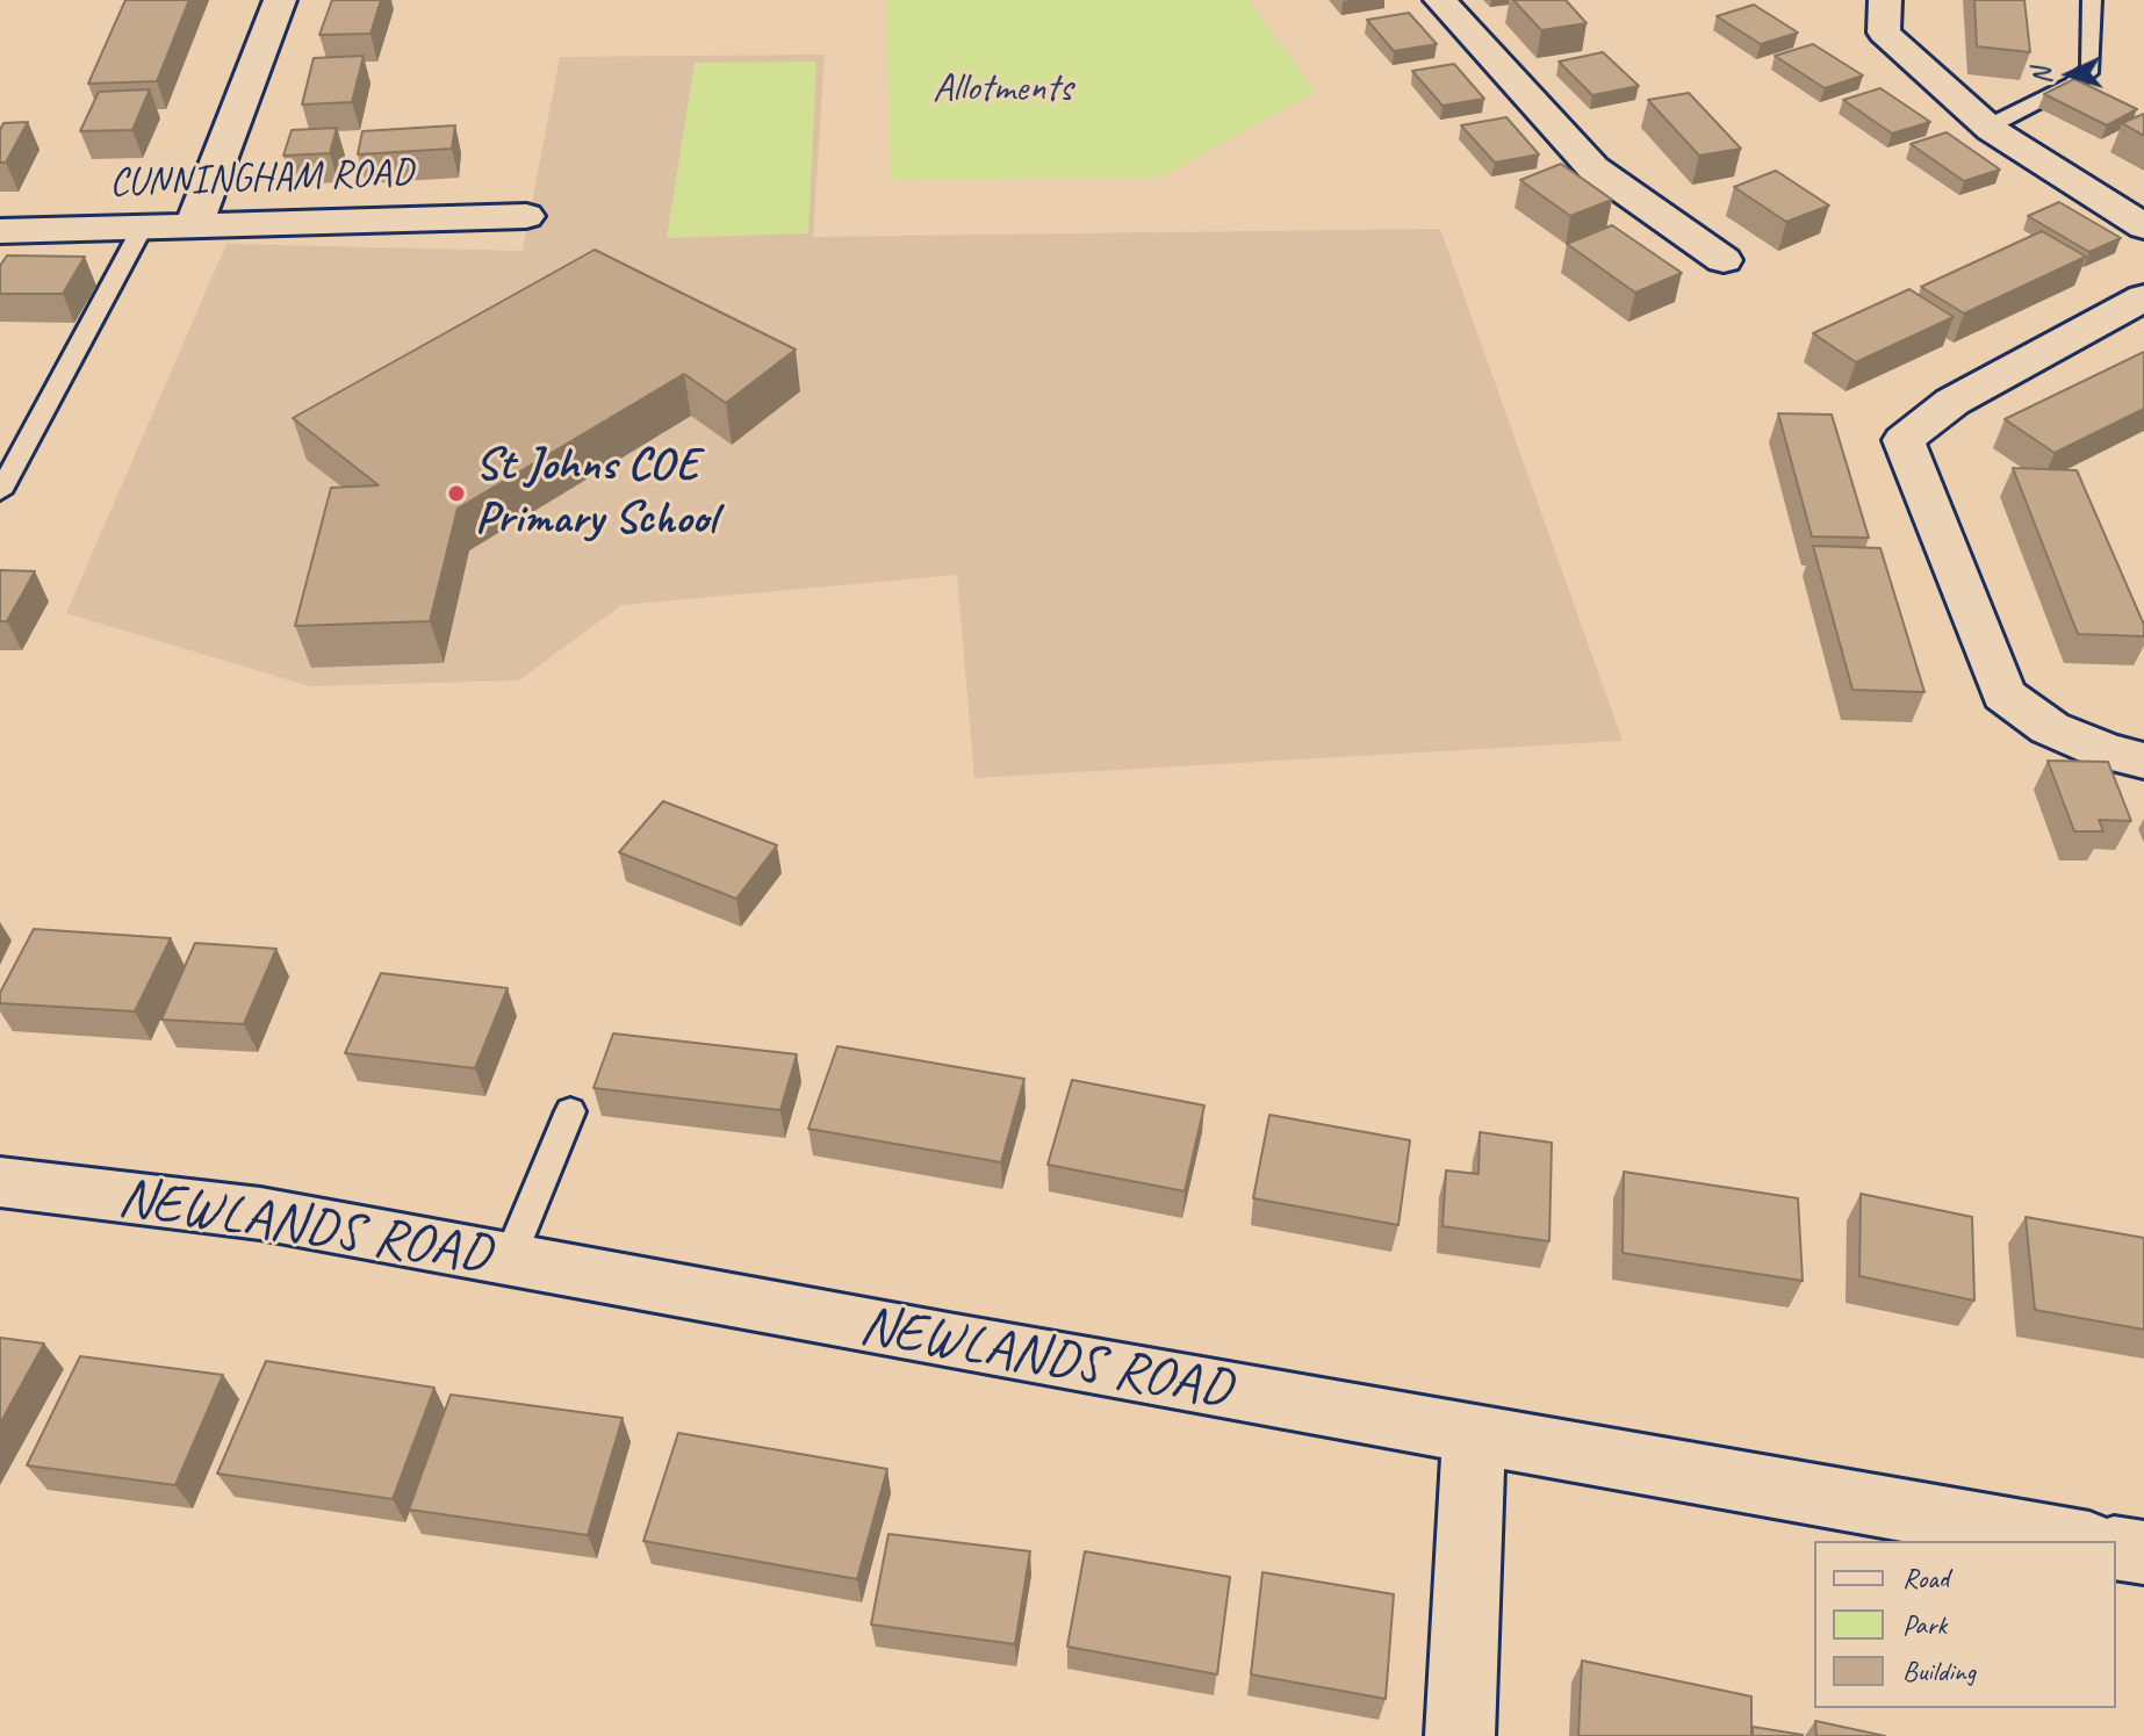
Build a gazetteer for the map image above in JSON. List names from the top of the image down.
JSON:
{
  "streets": {
    "street": ["CUNNINGHAM ROAD", "NEWLANDS ROAD"]
  },
  "parks": ["Allotments"],
  "places": ["St Johns COE Primary School"],
  "legend": ["Road", "Park", "Building"],
  "north": "left"
}
